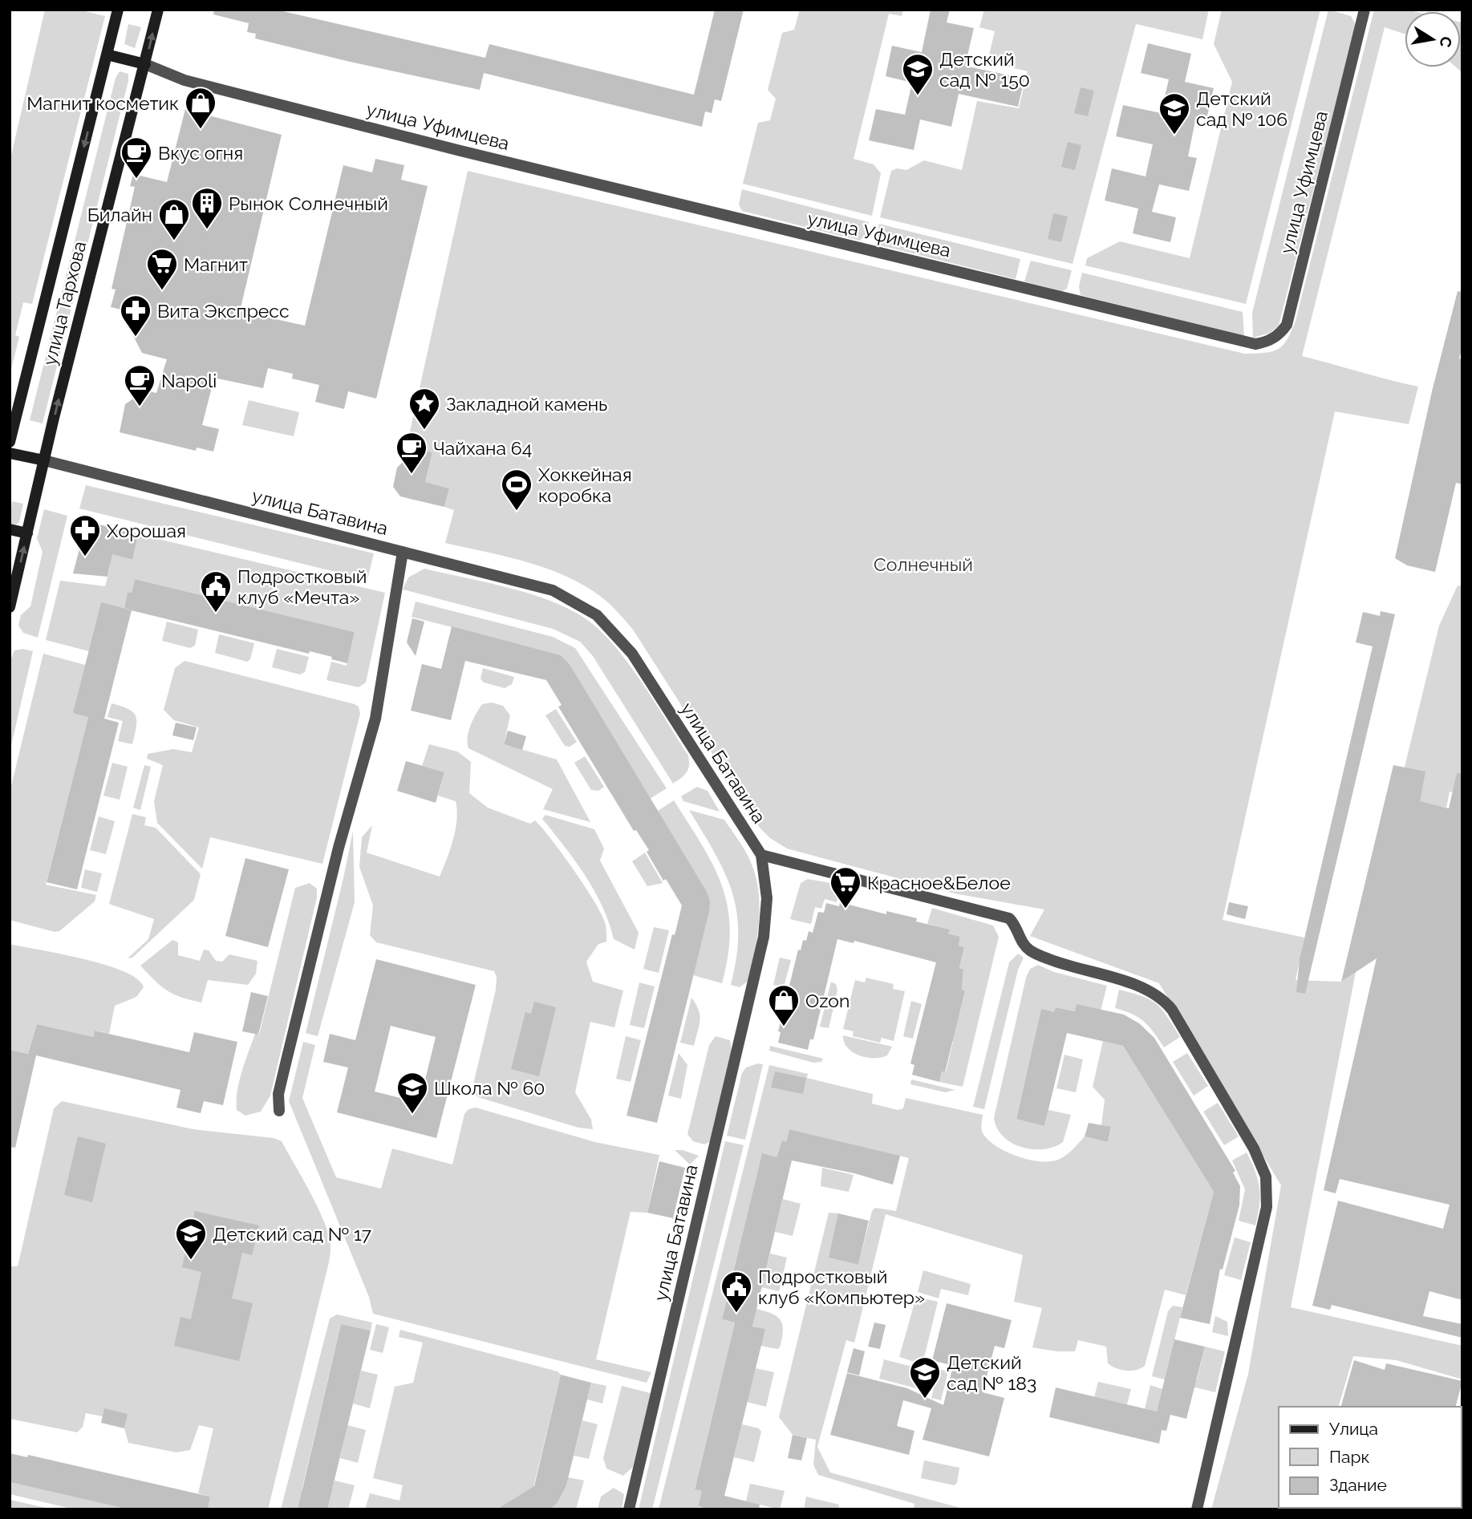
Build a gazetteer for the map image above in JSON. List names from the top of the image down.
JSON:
{
  "streets": {
    "main road": ["улица Тархова"],
    "street": ["улица Уфимцева", "улица Батавина"]
  },
  "crossings": [
    ["улица Уфимцева", "улица Тархова"],
    ["улица Тархова", "улица Батавина"]
  ],
  "parks": ["Солнечный"],
  "places": {
    "school or university": [
      "Детский сад № 150",
      "Детский сад № 106",
      "Школа № 60",
      "Детский сад № 17",
      "Детский сад № 183"
    ],
    "shop": ["Магнит косметик", "Билайн", "Ozon"],
    "cafe": ["Вкус огня", "Napoli", "Чайхана 64"],
    "building": ["Рынок Солнечный"],
    "supermarket": ["Магнит", "Красное&Белое"],
    "pharmacy": ["Вита Экспресс", "Хорошая"],
    "place": ["Закладной камень"],
    "sports": ["Хоккейная коробка"],
    "public building": ["Подростковый клуб «Мечта»", "Подростковый клуб «Компьютер»"]
  },
  "legend": ["Улица", "Парк", "Здание"],
  "north": "right"
}
